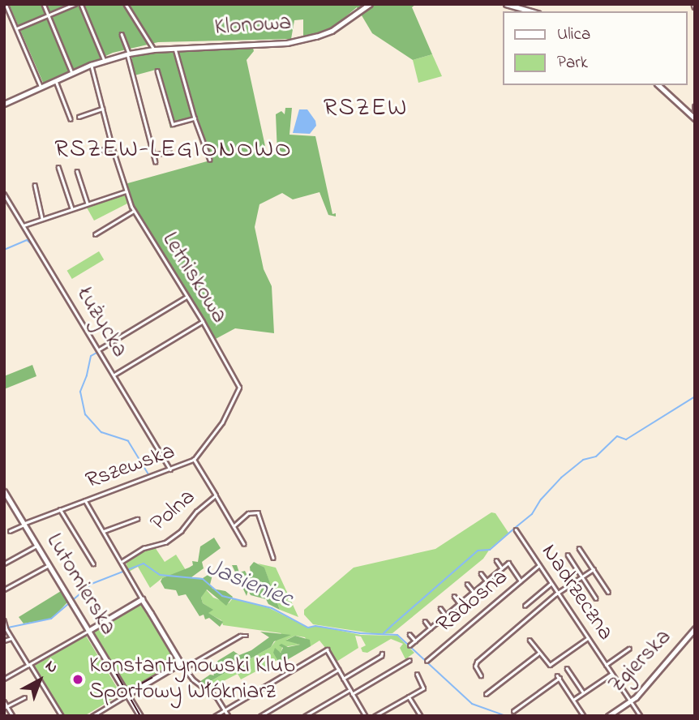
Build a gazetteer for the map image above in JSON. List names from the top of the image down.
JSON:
{
  "streets": {
    "main road": ["Lutomierska", "Zgierska"],
    "street": [
      "Klonowa",
      "Letniskowa",
      "Łużycka",
      "Rszewska",
      "Polna",
      "Nadrzeczna",
      "Radosna"
    ]
  },
  "crossings": [
    ["Klonowa", "Letniskowa"],
    ["Letniskowa", "Rszewska"],
    ["Łużycka", "Rszewska"],
    ["Rszewska", "Polna"],
    ["Rszewska", "Lutomierska"],
    ["Nadrzeczna", "Radosna"],
    ["Nadrzeczna", "Zgierska"]
  ],
  "districts": ["RSZEW", "RSZEW-LEGIONOWO"],
  "water": ["Jasieniec"],
  "places": ["Konstantynowski Klub Sportowy Włókniarz"],
  "legend": ["Ulica", "Park"],
  "north": "top right"
}
